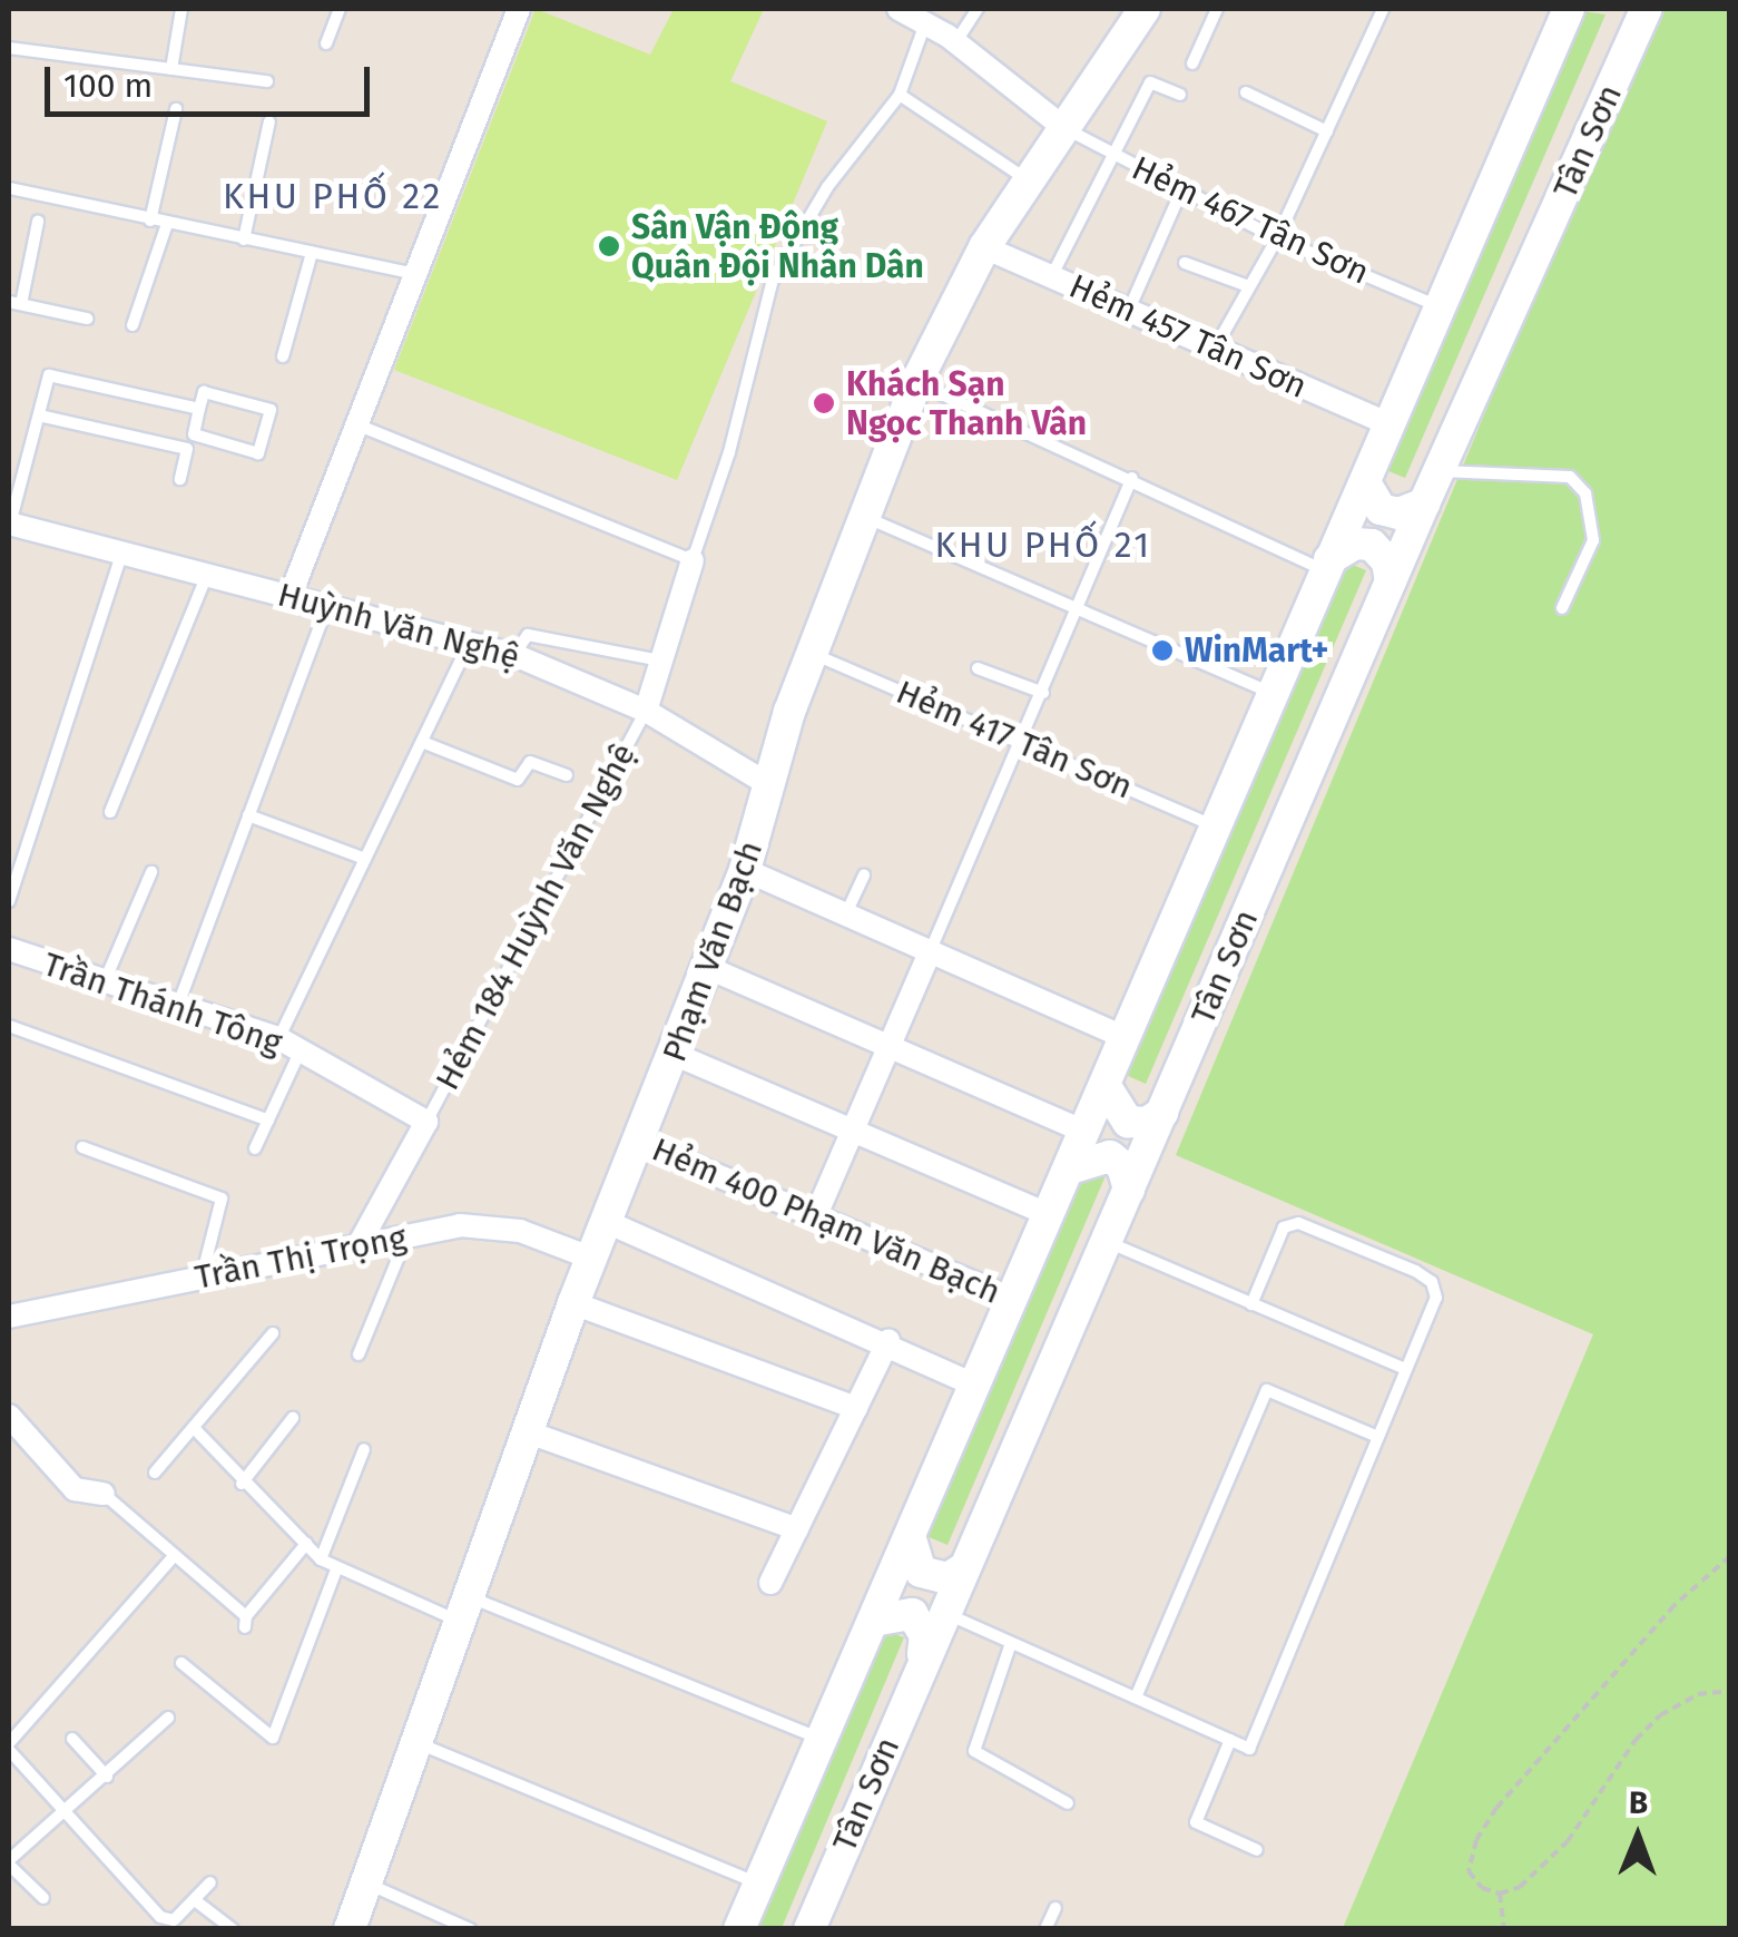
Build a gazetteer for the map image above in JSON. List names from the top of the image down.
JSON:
{
  "streets": {
    "street": [
      "Tân Sơn",
      "Hẻm 457 Tân Sơn",
      "Huỳnh Văn Nghệ",
      "Phạm Văn Bạch",
      "Trần Thánh Tông",
      "Hẻm 400 Phạm Văn Bạch",
      "Trần Thị Trọng"
    ],
    "lane": ["Hẻm 467 Tân Sơn", "Hẻm 417 Tân Sơn", "Hẻm 184 Huỳnh Văn Nghệ"]
  },
  "crossings": [
    ["Tân Sơn", "Hẻm 467 Tân Sơn"],
    ["Tân Sơn", "Hẻm 457 Tân Sơn"],
    ["Tân Sơn", "Hẻm 417 Tân Sơn"],
    ["Tân Sơn", "Hẻm 400 Phạm Văn Bạch"],
    ["Hẻm 467 Tân Sơn", "Phạm Văn Bạch"],
    ["Hẻm 457 Tân Sơn", "Phạm Văn Bạch"],
    ["Huỳnh Văn Nghệ", "Hẻm 184 Huỳnh Văn Nghệ"],
    ["Huỳnh Văn Nghệ", "Phạm Văn Bạch"],
    ["Hẻm 417 Tân Sơn", "Phạm Văn Bạch"],
    ["Hẻm 184 Huỳnh Văn Nghệ", "Trần Thánh Tông"],
    ["Phạm Văn Bạch", "Hẻm 400 Phạm Văn Bạch"],
    ["Phạm Văn Bạch", "Trần Thị Trọng"]
  ],
  "districts": ["KHU PHỐ 22", "KHU PHỐ 21"],
  "places": ["Sân Vận Động Quân Đội Nhân Dân", "Khách Sạn Ngọc Thanh Vân", "WinMart+"],
  "scale_bar": "100 m",
  "north": "top"
}
